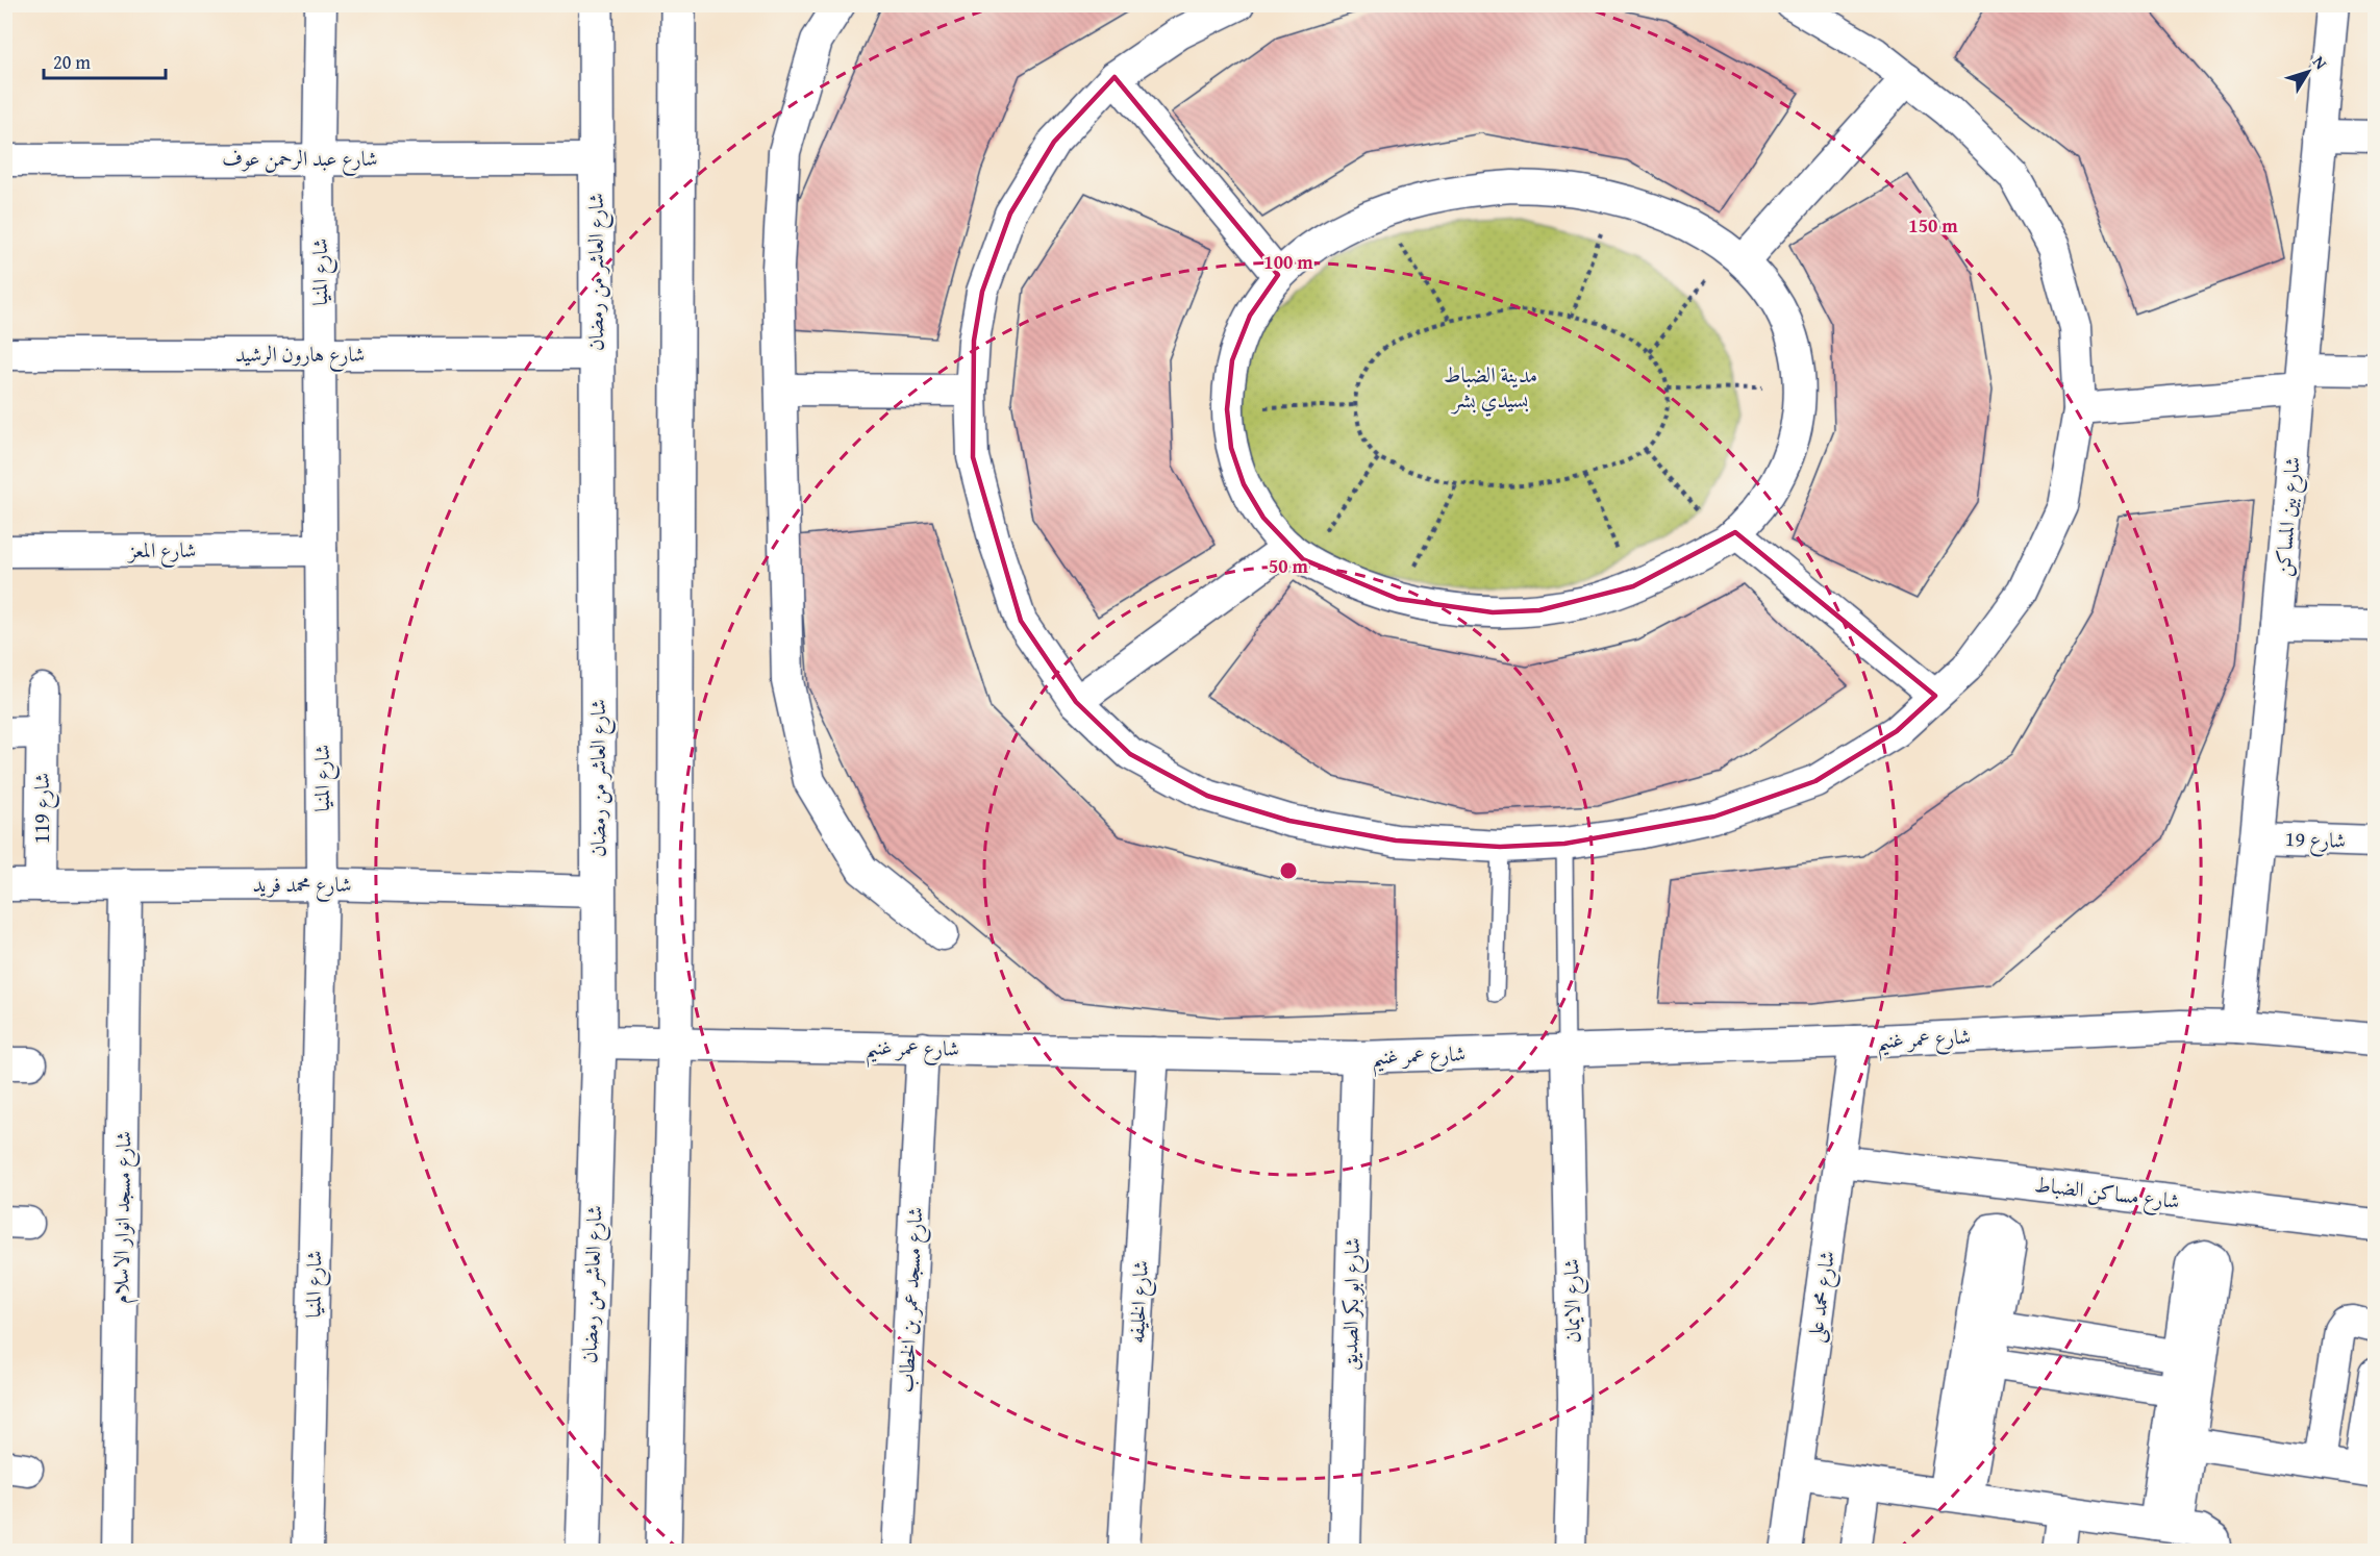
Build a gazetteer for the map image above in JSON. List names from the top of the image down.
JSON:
{
  "streets": {
    "street": [
      "شارع عبد الرحمن عوف",
      "شارع المنيا",
      "شارع العاشر من رمضان",
      "شارع هارون الرشيد",
      "شارع بين المساكن",
      "شارع المعز",
      "شارع 119",
      "شارع 19",
      "شارع محمد فريد",
      "شارع عمر غنيم",
      "شارع مساكن الضباط",
      "شارع مسجد انوار الاسلام",
      "شارع محمد على",
      "شارع مسجد عمر بن الخطاب",
      "شارع الايمان",
      "شارع الخليفه",
      "شارع ابو بكر الصديق"
    ]
  },
  "crossings": [
    ["شارع عبد الرحمن عوف", "شارع المنيا"],
    ["شارع عبد الرحمن عوف", "شارع العاشر من رمضان"],
    ["شارع المنيا", "شارع هارون الرشيد"],
    ["شارع المنيا", "شارع المعز"],
    ["شارع المنيا", "شارع محمد فريد"],
    ["شارع العاشر من رمضان", "شارع هارون الرشيد"],
    ["شارع العاشر من رمضان", "شارع محمد فريد"],
    ["شارع العاشر من رمضان", "شارع عمر غنيم"],
    ["شارع بين المساكن", "شارع 19"],
    ["شارع بين المساكن", "شارع عمر غنيم"],
    ["شارع 119", "شارع محمد فريد"],
    ["شارع محمد فريد", "شارع مسجد انوار الاسلام"],
    ["شارع عمر غنيم", "شارع محمد على"],
    ["شارع عمر غنيم", "شارع مسجد عمر بن الخطاب"],
    ["شارع عمر غنيم", "شارع الايمان"],
    ["شارع عمر غنيم", "شارع الخليفه"],
    ["شارع عمر غنيم", "شارع ابو بكر الصديق"],
    ["شارع مساكن الضباط", "شارع محمد على"]
  ],
  "districts": ["مدينة الضباط بسيدي بشر"],
  "scale_bar": "20 m",
  "north": "top right",
  "rings": ["150 m", "100 m", "50 m"]
}
